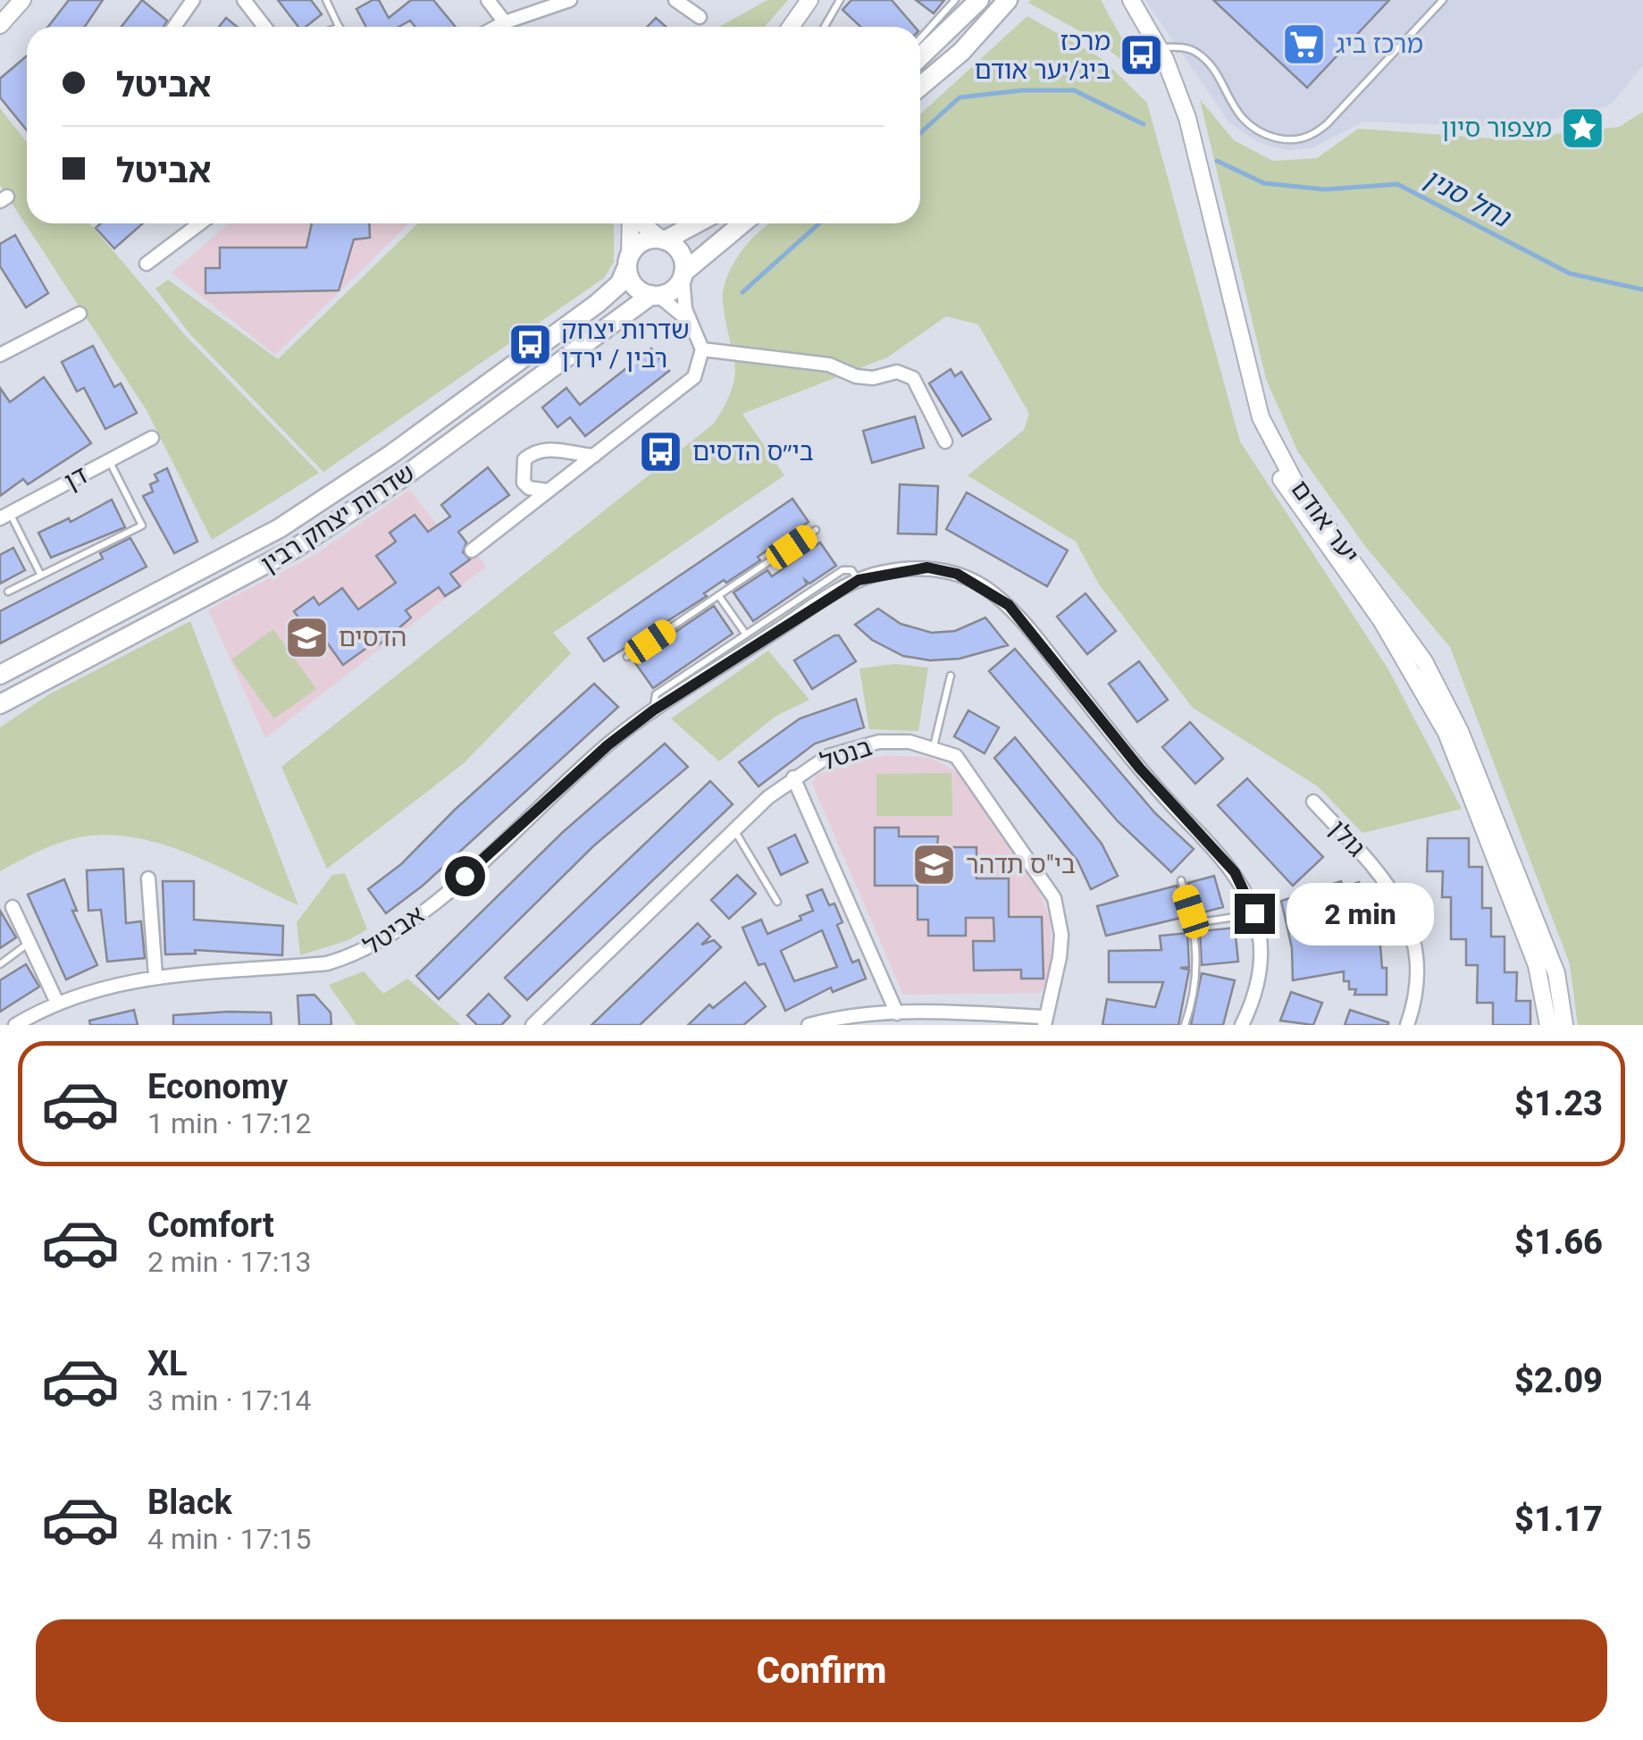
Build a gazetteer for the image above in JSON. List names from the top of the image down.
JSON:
{
  "streets": {
    "main road": ["שדרות יצחק רבין"],
    "street": [
      "דן",
      "יער אודם",
      "בנטל",
      "גולן",
      "אביטל"
    ]
  },
  "water": ["נחל סנין"],
  "places": {
    "supermarket": ["מרכז ביג"],
    "bus stop": ["מרכז ביג/יער אודם", "שדרות יצחק רבין / ירדן", "בי״ס הדסים"],
    "place": ["מצפור סיון"],
    "school or university": ["הדסים", "בי\"ס תדהר"]
  },
  "page": {
    "banner": ["אביטל", "אביטל"],
    "bubble": "2 min",
    "list": [
      {
        "name": "Economy",
        "note": "1 min · 17:12",
        "value": "$1.23"
      },
      {
        "name": "Comfort",
        "note": "2 min · 17:13",
        "value": "$1.66"
      },
      {
        "name": "XL",
        "note": "3 min · 17:14",
        "value": "$2.09"
      },
      {
        "name": "Black",
        "note": "4 min · 17:15",
        "value": "$1.17"
      }
    ],
    "buttons": "Confirm"
  }
}
